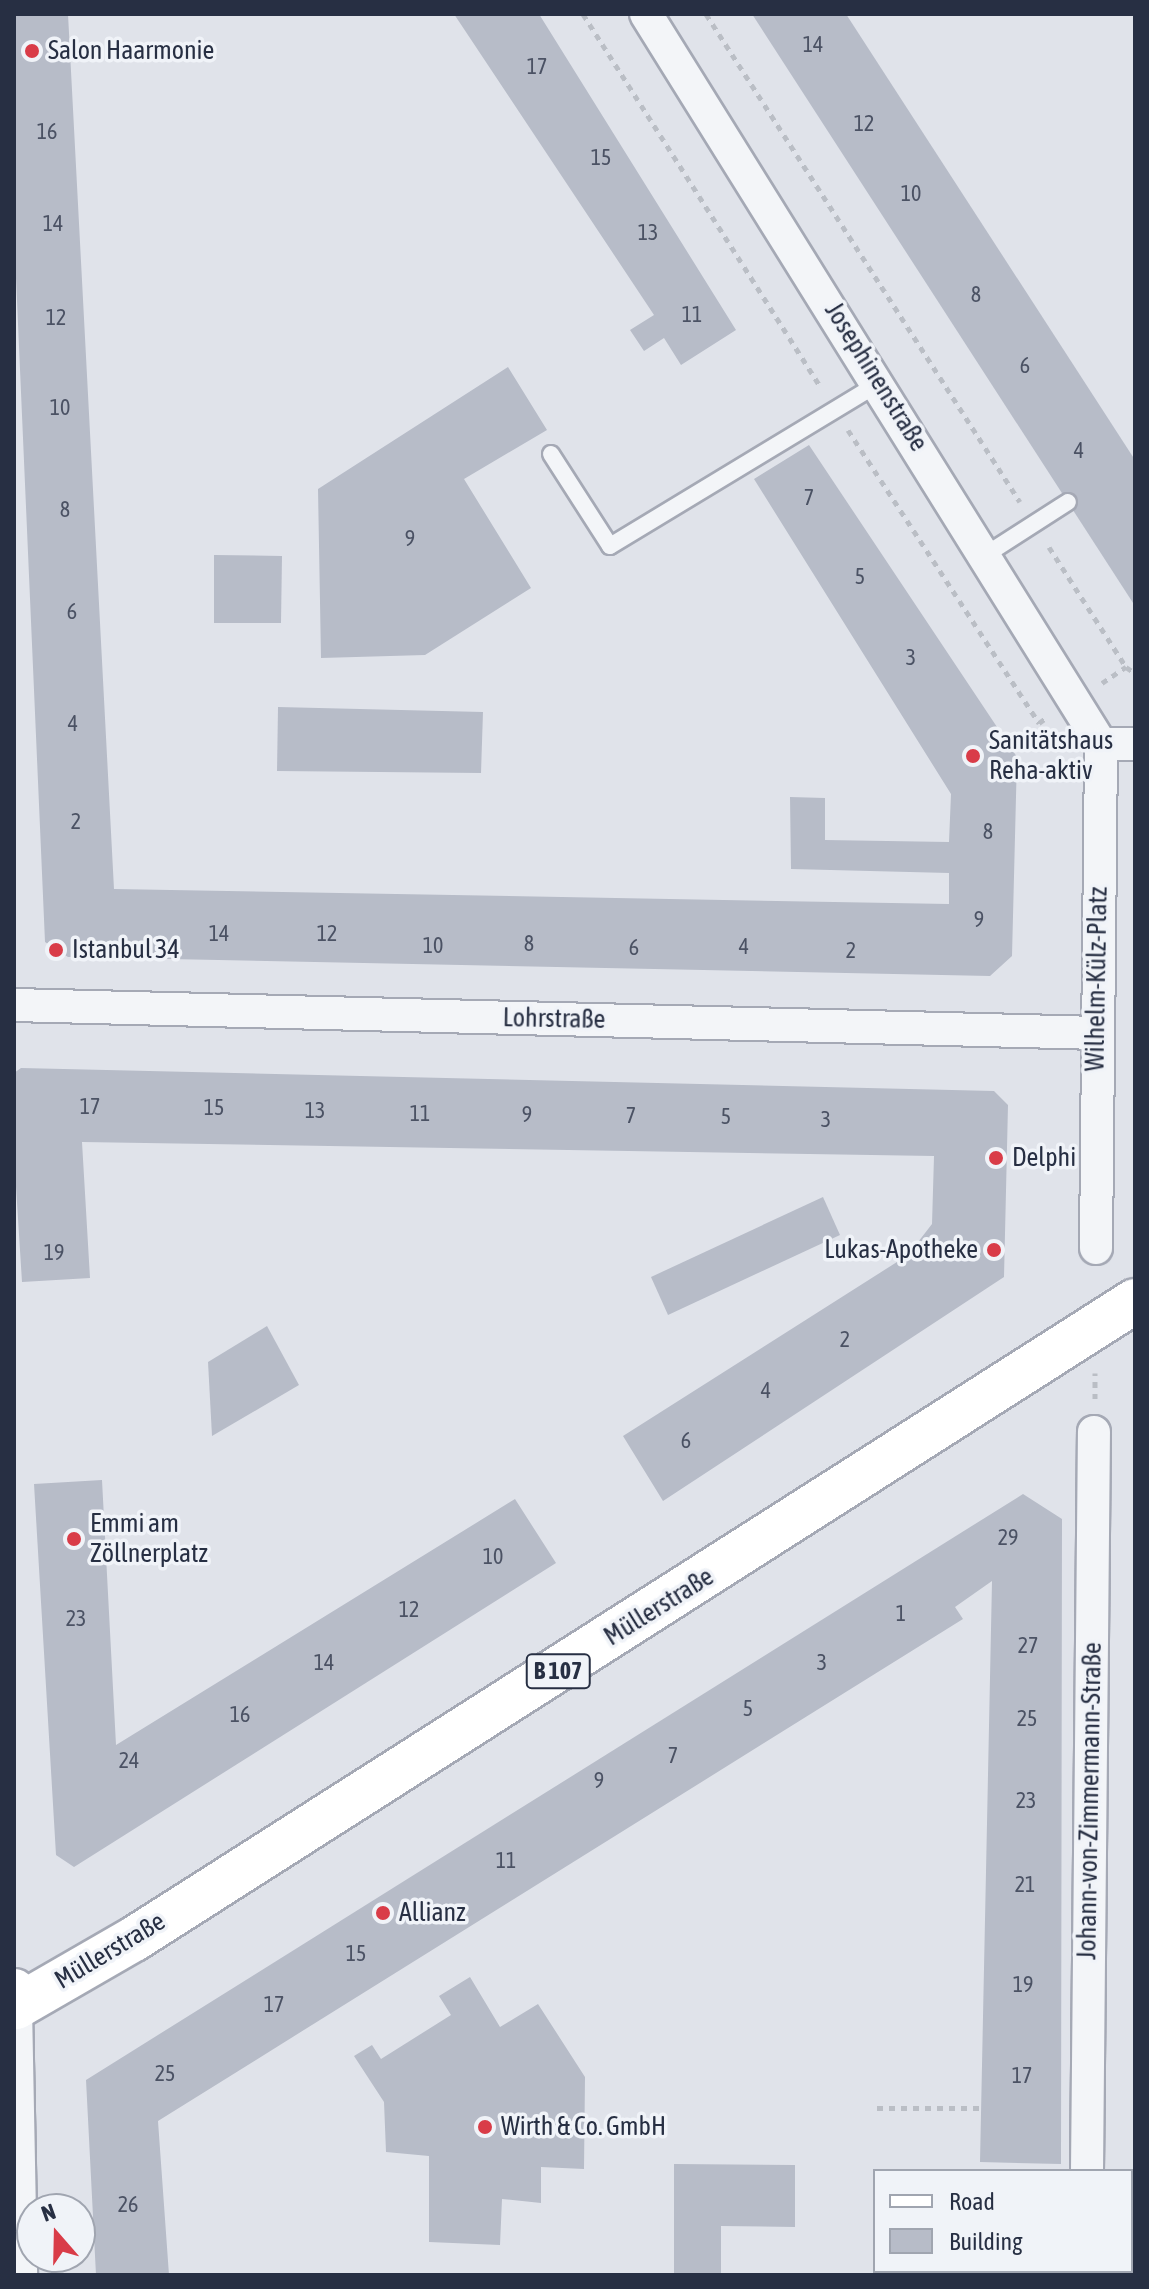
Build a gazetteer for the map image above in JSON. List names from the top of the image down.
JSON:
{
  "streets": {
    "main road": ["Müllerstraße", "B 107"],
    "street": [
      "Josephinenstraße",
      "Wilhelm-Külz-Platz",
      "Lohrstraße",
      "Johann-von-Zimmermann-Straße"
    ]
  },
  "crossings": [
    ["Josephinenstraße", "Wilhelm-Külz-Platz"],
    ["Wilhelm-Külz-Platz", "Lohrstraße"]
  ],
  "places": [
    "Salon Haarmonie",
    "Sanitätshaus Reha-aktiv",
    "Istanbul 34",
    "Delphi",
    "Lukas-Apotheke",
    "Emmi am Zöllnerplatz",
    "Allianz",
    "Wirth & Co. GmbH"
  ],
  "house_numbers": [
    "14",
    "17",
    "12",
    "16",
    "15",
    "10",
    "14",
    "13",
    "8",
    "11",
    "12",
    "6",
    "10",
    "4",
    "7",
    "8",
    "9",
    "5",
    "6",
    "3",
    "4",
    "2",
    "8",
    "9",
    "14",
    "12",
    "8",
    "10",
    "4",
    "6",
    "2",
    "17",
    "15",
    "13",
    "11",
    "9",
    "7",
    "5",
    "3",
    "19",
    "2",
    "4",
    "6",
    "29",
    "10",
    "12",
    "1",
    "23",
    "27",
    "14",
    "3",
    "5",
    "16",
    "25",
    "7",
    "24",
    "9",
    "23",
    "11",
    "21",
    "15",
    "19",
    "17",
    "25",
    "17",
    "26"
  ],
  "legend": ["Road", "Building"],
  "north": "top"
}
